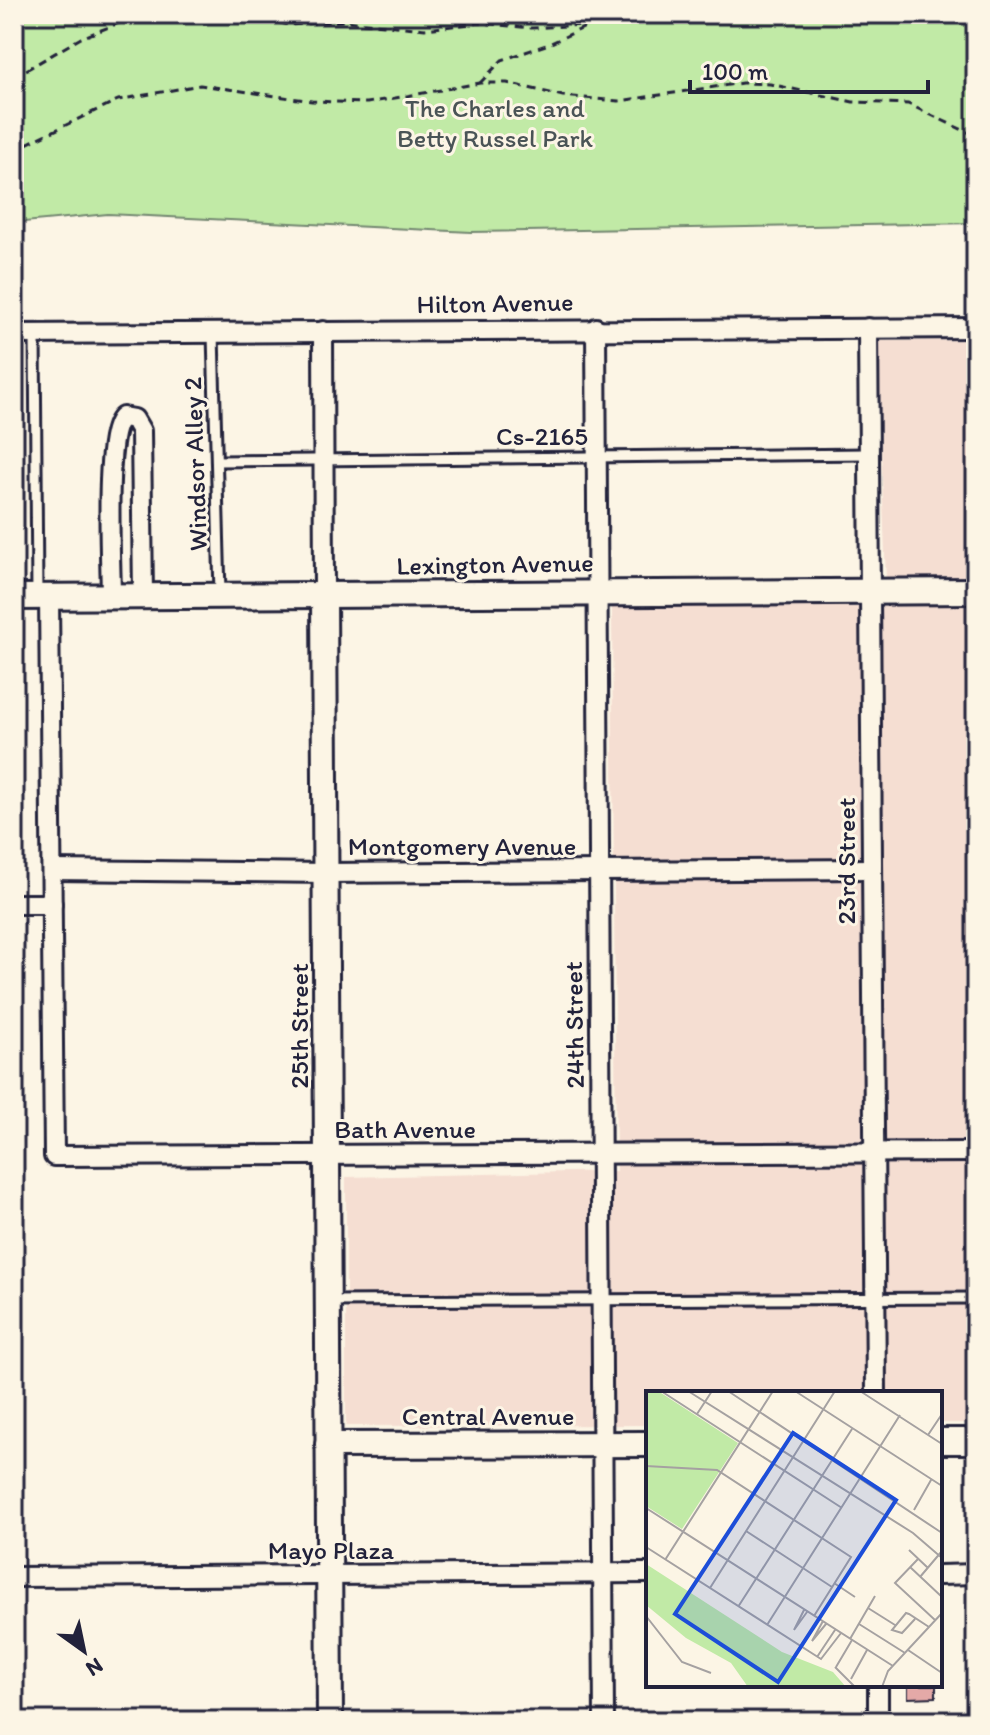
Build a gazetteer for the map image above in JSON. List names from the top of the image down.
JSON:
{
  "streets": {
    "street": [
      "Hilton Avenue",
      "Lexington Avenue",
      "Montgomery Avenue",
      "23rd Street",
      "24th Street",
      "25th Street",
      "Bath Avenue",
      "Central Avenue",
      "Mayo Plaza"
    ],
    "lane": ["Cs-2165", "Windsor Alley 2"]
  },
  "crossings": [
    ["Hilton Avenue", "Windsor Alley 2"],
    ["Hilton Avenue", "23rd Street"],
    ["Hilton Avenue", "24th Street"],
    ["Hilton Avenue", "25th Street"],
    ["Cs-2165", "Windsor Alley 2"],
    ["Cs-2165", "23rd Street"],
    ["Cs-2165", "24th Street"],
    ["Cs-2165", "25th Street"],
    ["Windsor Alley 2", "Lexington Avenue"],
    ["Lexington Avenue", "23rd Street"],
    ["Lexington Avenue", "24th Street"],
    ["Lexington Avenue", "25th Street"],
    ["Montgomery Avenue", "23rd Street"],
    ["Montgomery Avenue", "24th Street"],
    ["Montgomery Avenue", "25th Street"],
    ["23rd Street", "Bath Avenue"],
    ["24th Street", "Bath Avenue"],
    ["24th Street", "Central Avenue"],
    ["24th Street", "Mayo Plaza"],
    ["25th Street", "Bath Avenue"],
    ["25th Street", "Central Avenue"],
    ["25th Street", "Mayo Plaza"]
  ],
  "parks": ["The Charles and Betty Russel Park"],
  "scale_bar": "100 m",
  "north": "bottom right"
}
